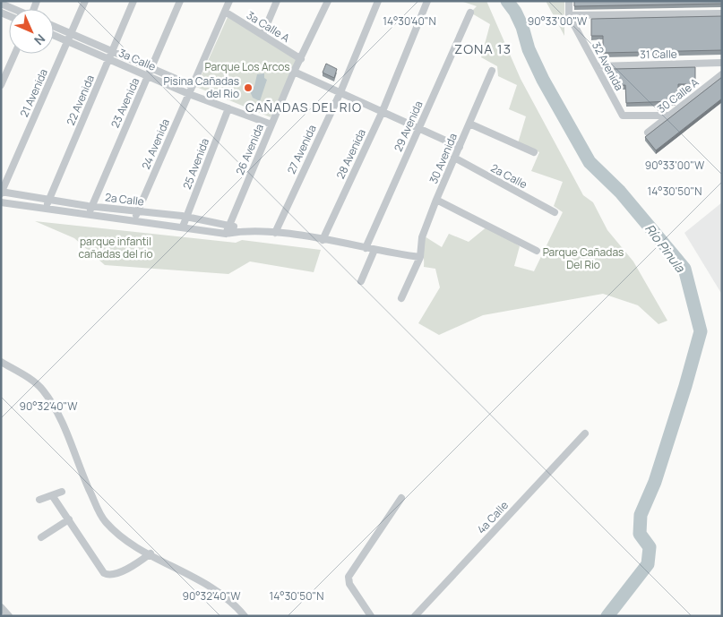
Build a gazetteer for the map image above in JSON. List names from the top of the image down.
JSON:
{
  "streets": {
    "street": [
      "3a Calle A",
      "31 Calle",
      "3a Calle",
      "32 Avenida",
      "21 Avenida",
      "30 Calle A",
      "22 Avenida",
      "23 Avenida",
      "29 Avenida",
      "24 Avenida",
      "26 Avenida",
      "27 Avenida",
      "28 Avenida",
      "30 Avenida",
      "25 Avenida",
      "2a Calle",
      "4a Calle"
    ]
  },
  "crossings": [
    ["3a Calle A", "24 Avenida"],
    ["3a Calle A", "26 Avenida"],
    ["31 Calle", "32 Avenida"],
    ["3a Calle", "21 Avenida"],
    ["3a Calle", "22 Avenida"],
    ["3a Calle", "23 Avenida"],
    ["3a Calle", "24 Avenida"],
    ["3a Calle", "26 Avenida"],
    ["3a Calle", "25 Avenida"],
    ["32 Avenida", "30 Calle A"],
    ["21 Avenida", "2a Calle"],
    ["22 Avenida", "2a Calle"],
    ["23 Avenida", "2a Calle"],
    ["29 Avenida", "2a Calle"],
    ["24 Avenida", "2a Calle"],
    ["26 Avenida", "2a Calle"],
    ["27 Avenida", "2a Calle"],
    ["28 Avenida", "2a Calle"],
    ["30 Avenida", "2a Calle"],
    ["25 Avenida", "2a Calle"]
  ],
  "districts": ["ZONA 13", "CAÑADAS DEL RIO"],
  "water": ["Río Pinula"],
  "parks": ["Parque Los Arcos", "parque infantil cañadas del rio", "Parque Cañadas Del Rio"],
  "places": ["Pisina Cañadas del Rio"],
  "north": "bottom right",
  "coordinates": [
    "14°30'40\"N",
    "90°33'00\"W",
    "14°30'50\"N",
    "90°32'40\"W"
  ]
}
